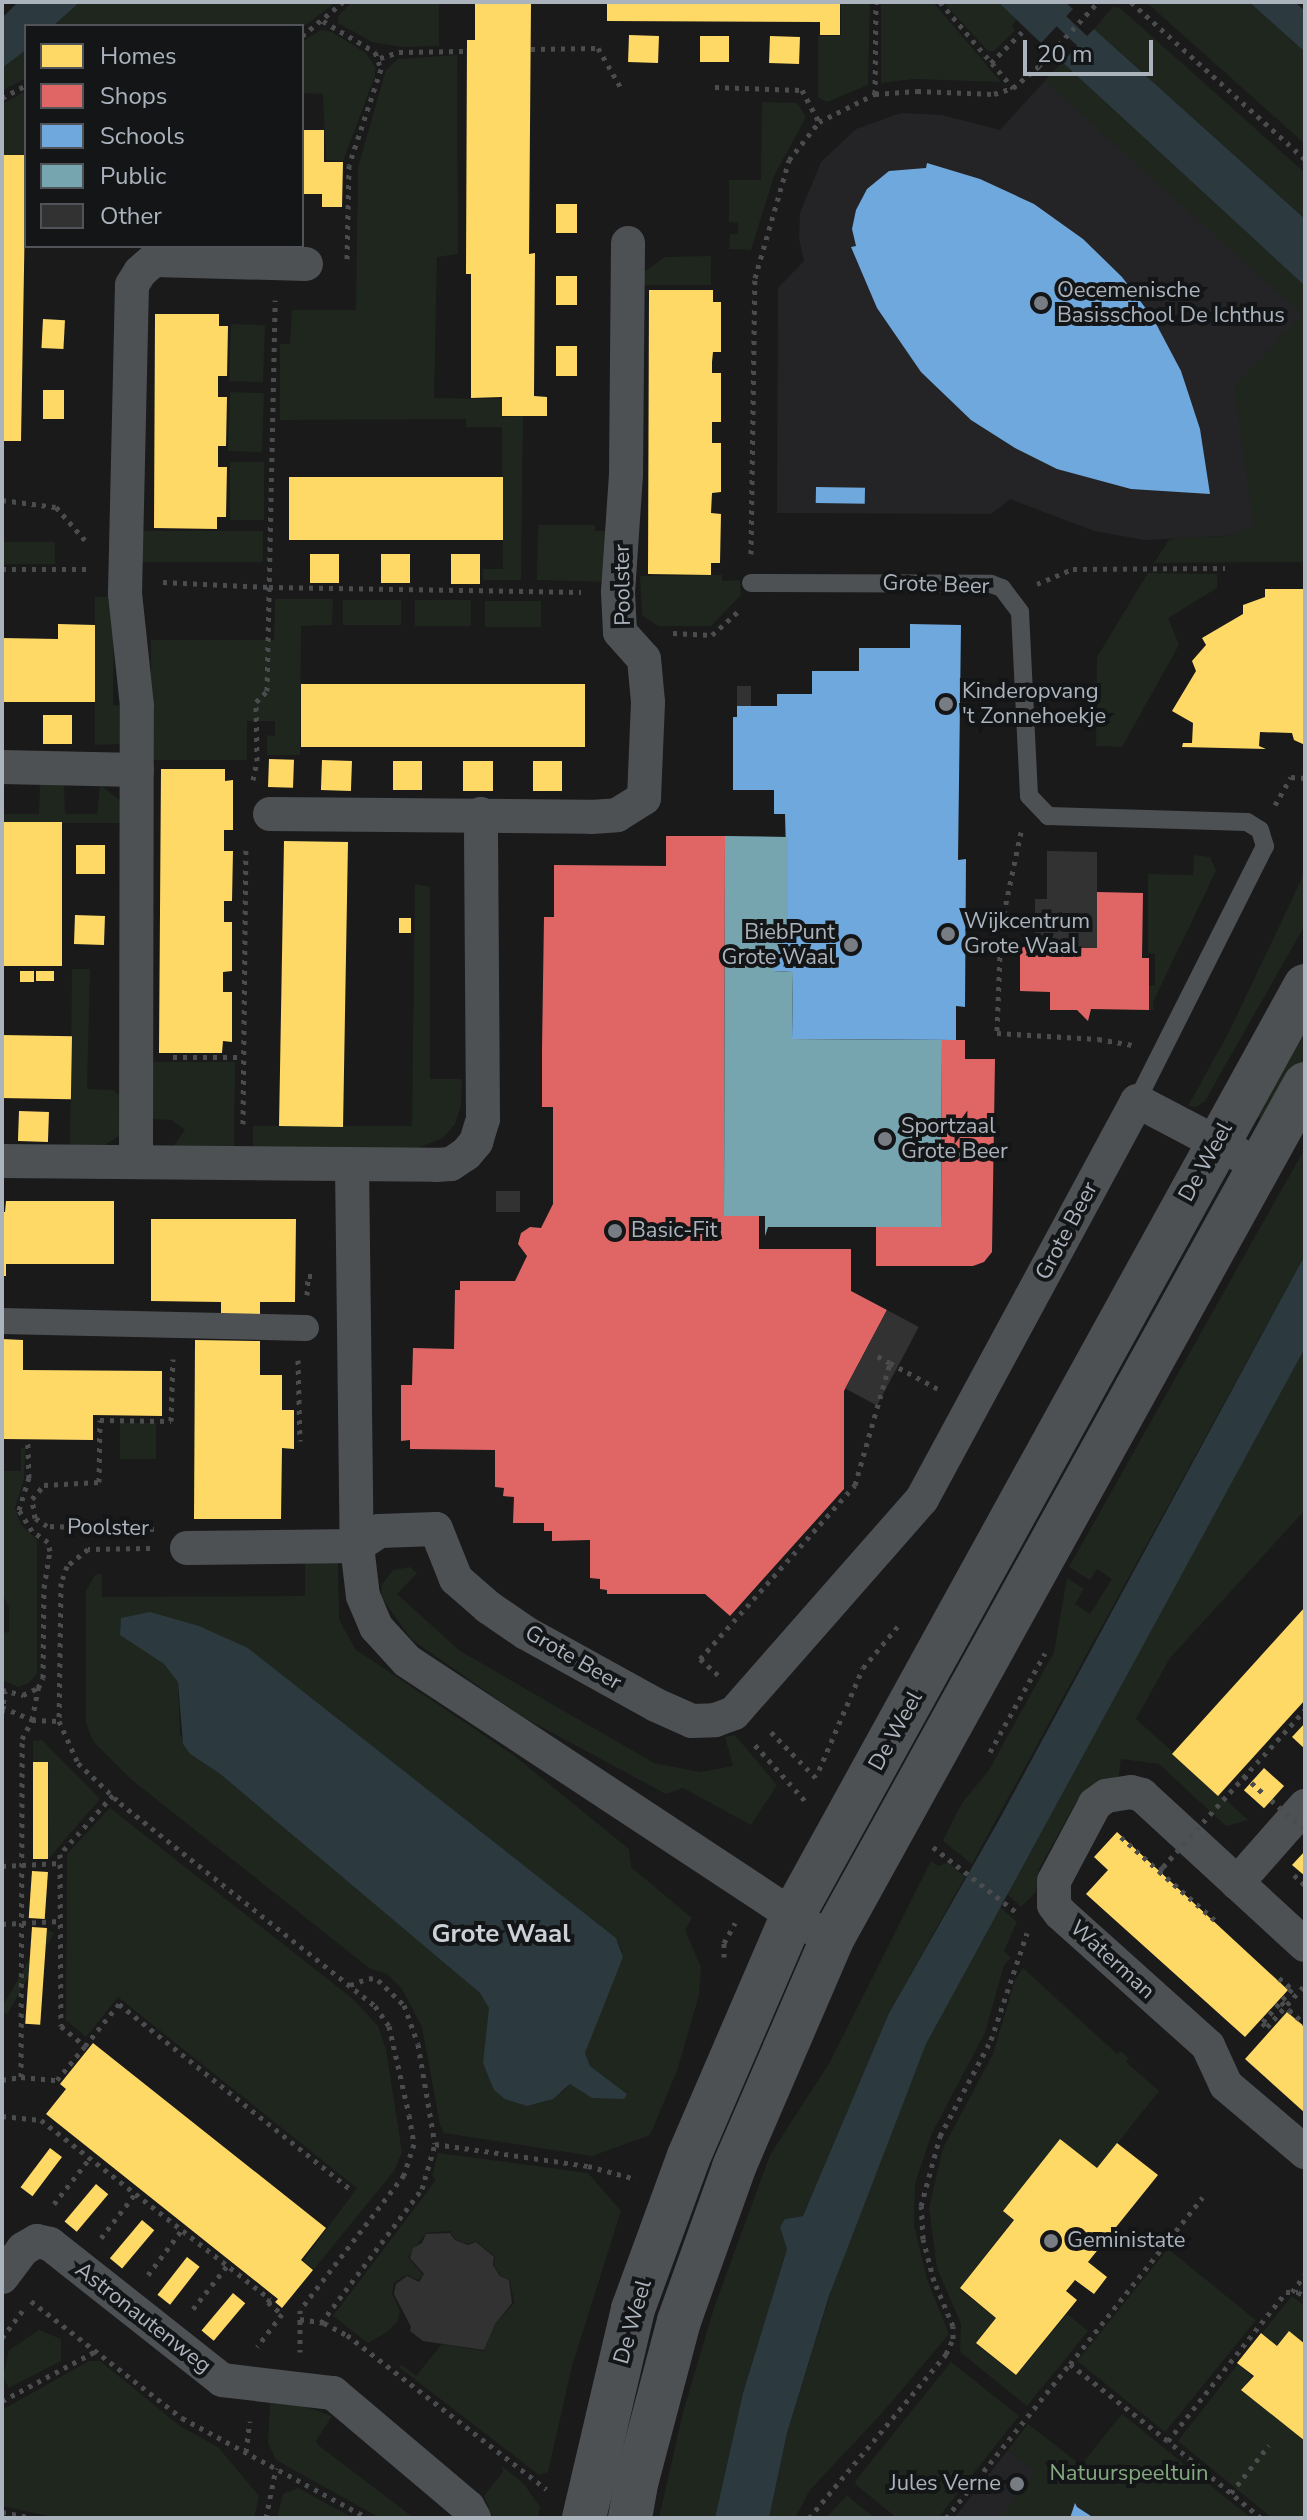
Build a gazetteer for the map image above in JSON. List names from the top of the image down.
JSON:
{
  "streets": {
    "street": [
      "Poolster",
      "Grote Beer",
      "De Weel",
      "Waterman",
      "Astronautenweg"
    ]
  },
  "districts": ["Grote Waal"],
  "parks": ["Natuurspeeltuin"],
  "places": [
    "Oecemenische Basisschool De Ichthus",
    "Kinderopvang 't Zonnehoekje",
    "Wijkcentrum Grote Waal",
    "BiebPunt Grote Waal",
    "Sportzaal Grote Beer",
    "Basic-Fit",
    "Geministate",
    "Jules Verne"
  ],
  "legend": [
    "Homes",
    "Shops",
    "Schools",
    "Public",
    "Other"
  ],
  "scale_bar": "20 m"
}
